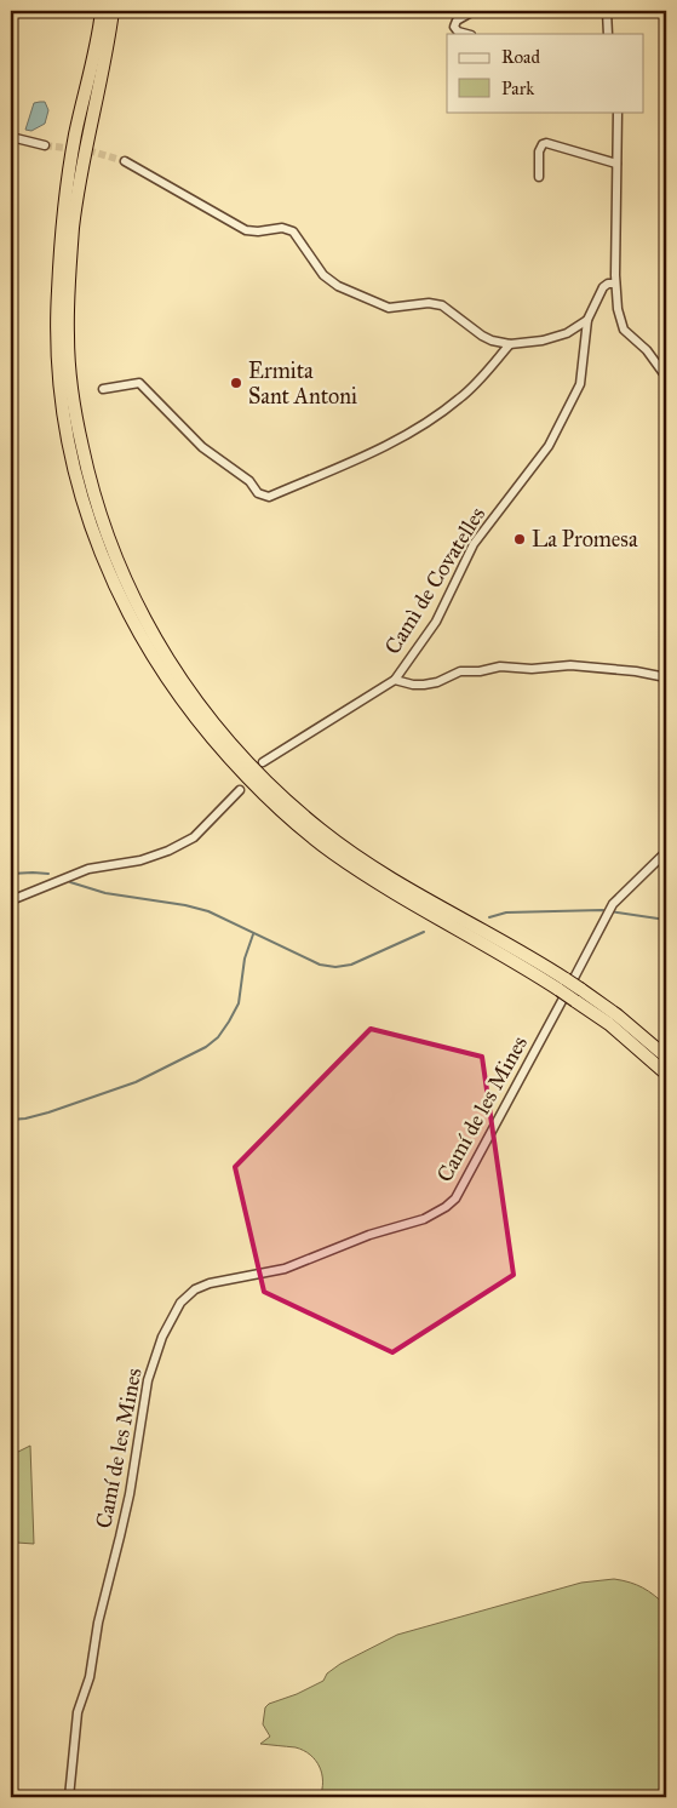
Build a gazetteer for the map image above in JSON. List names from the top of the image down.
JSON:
{
  "streets": {
    "street": ["Camì de Covatelles", "Camí de les Mines"]
  },
  "places": ["Ermita Sant Antoni", "La Promesa"],
  "legend": ["Road", "Park"]
}
